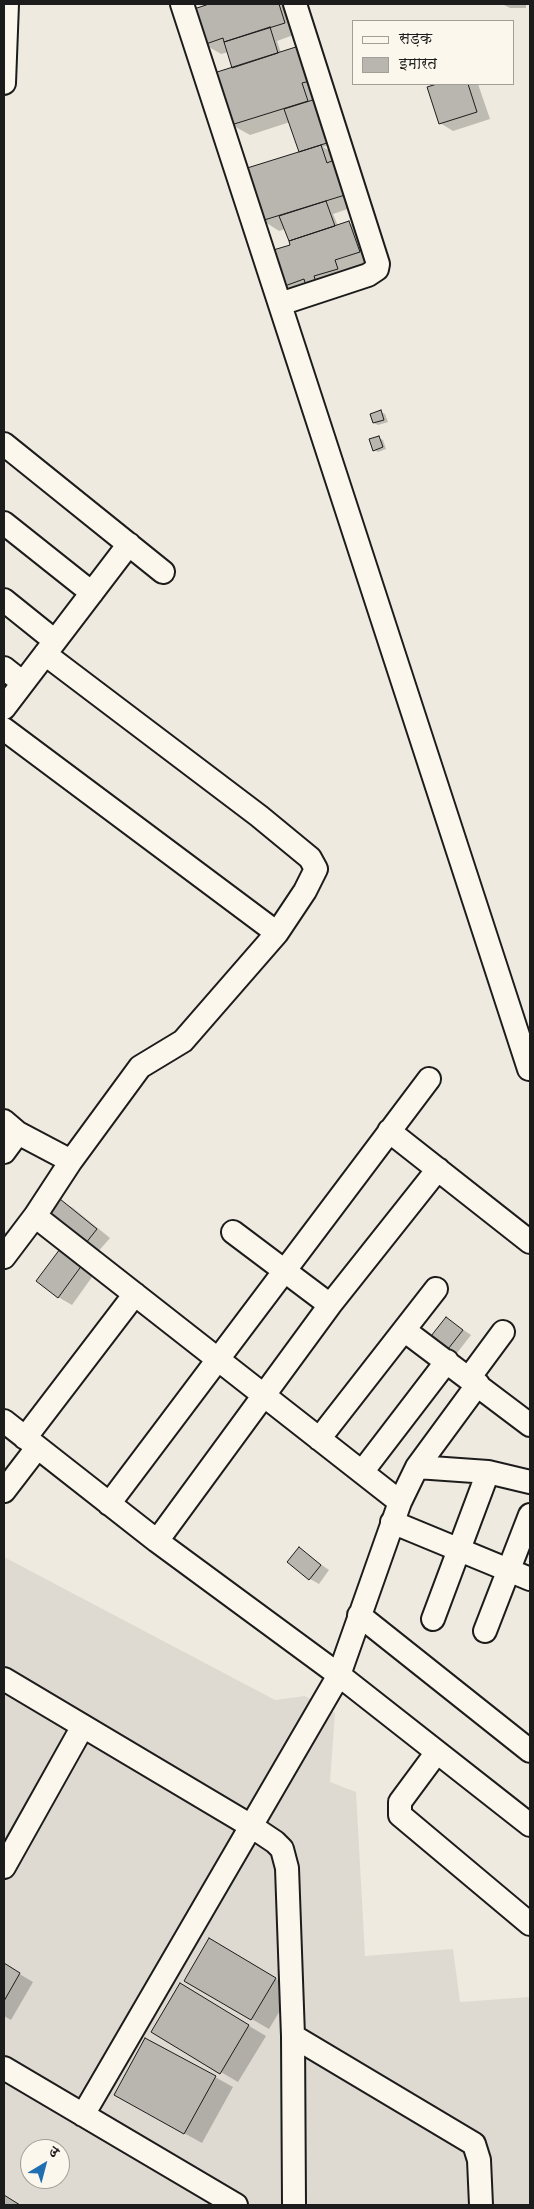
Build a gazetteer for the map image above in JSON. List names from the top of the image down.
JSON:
{
  "legend": ["सड़क", "इमारत"],
  "north": "top right"
}
